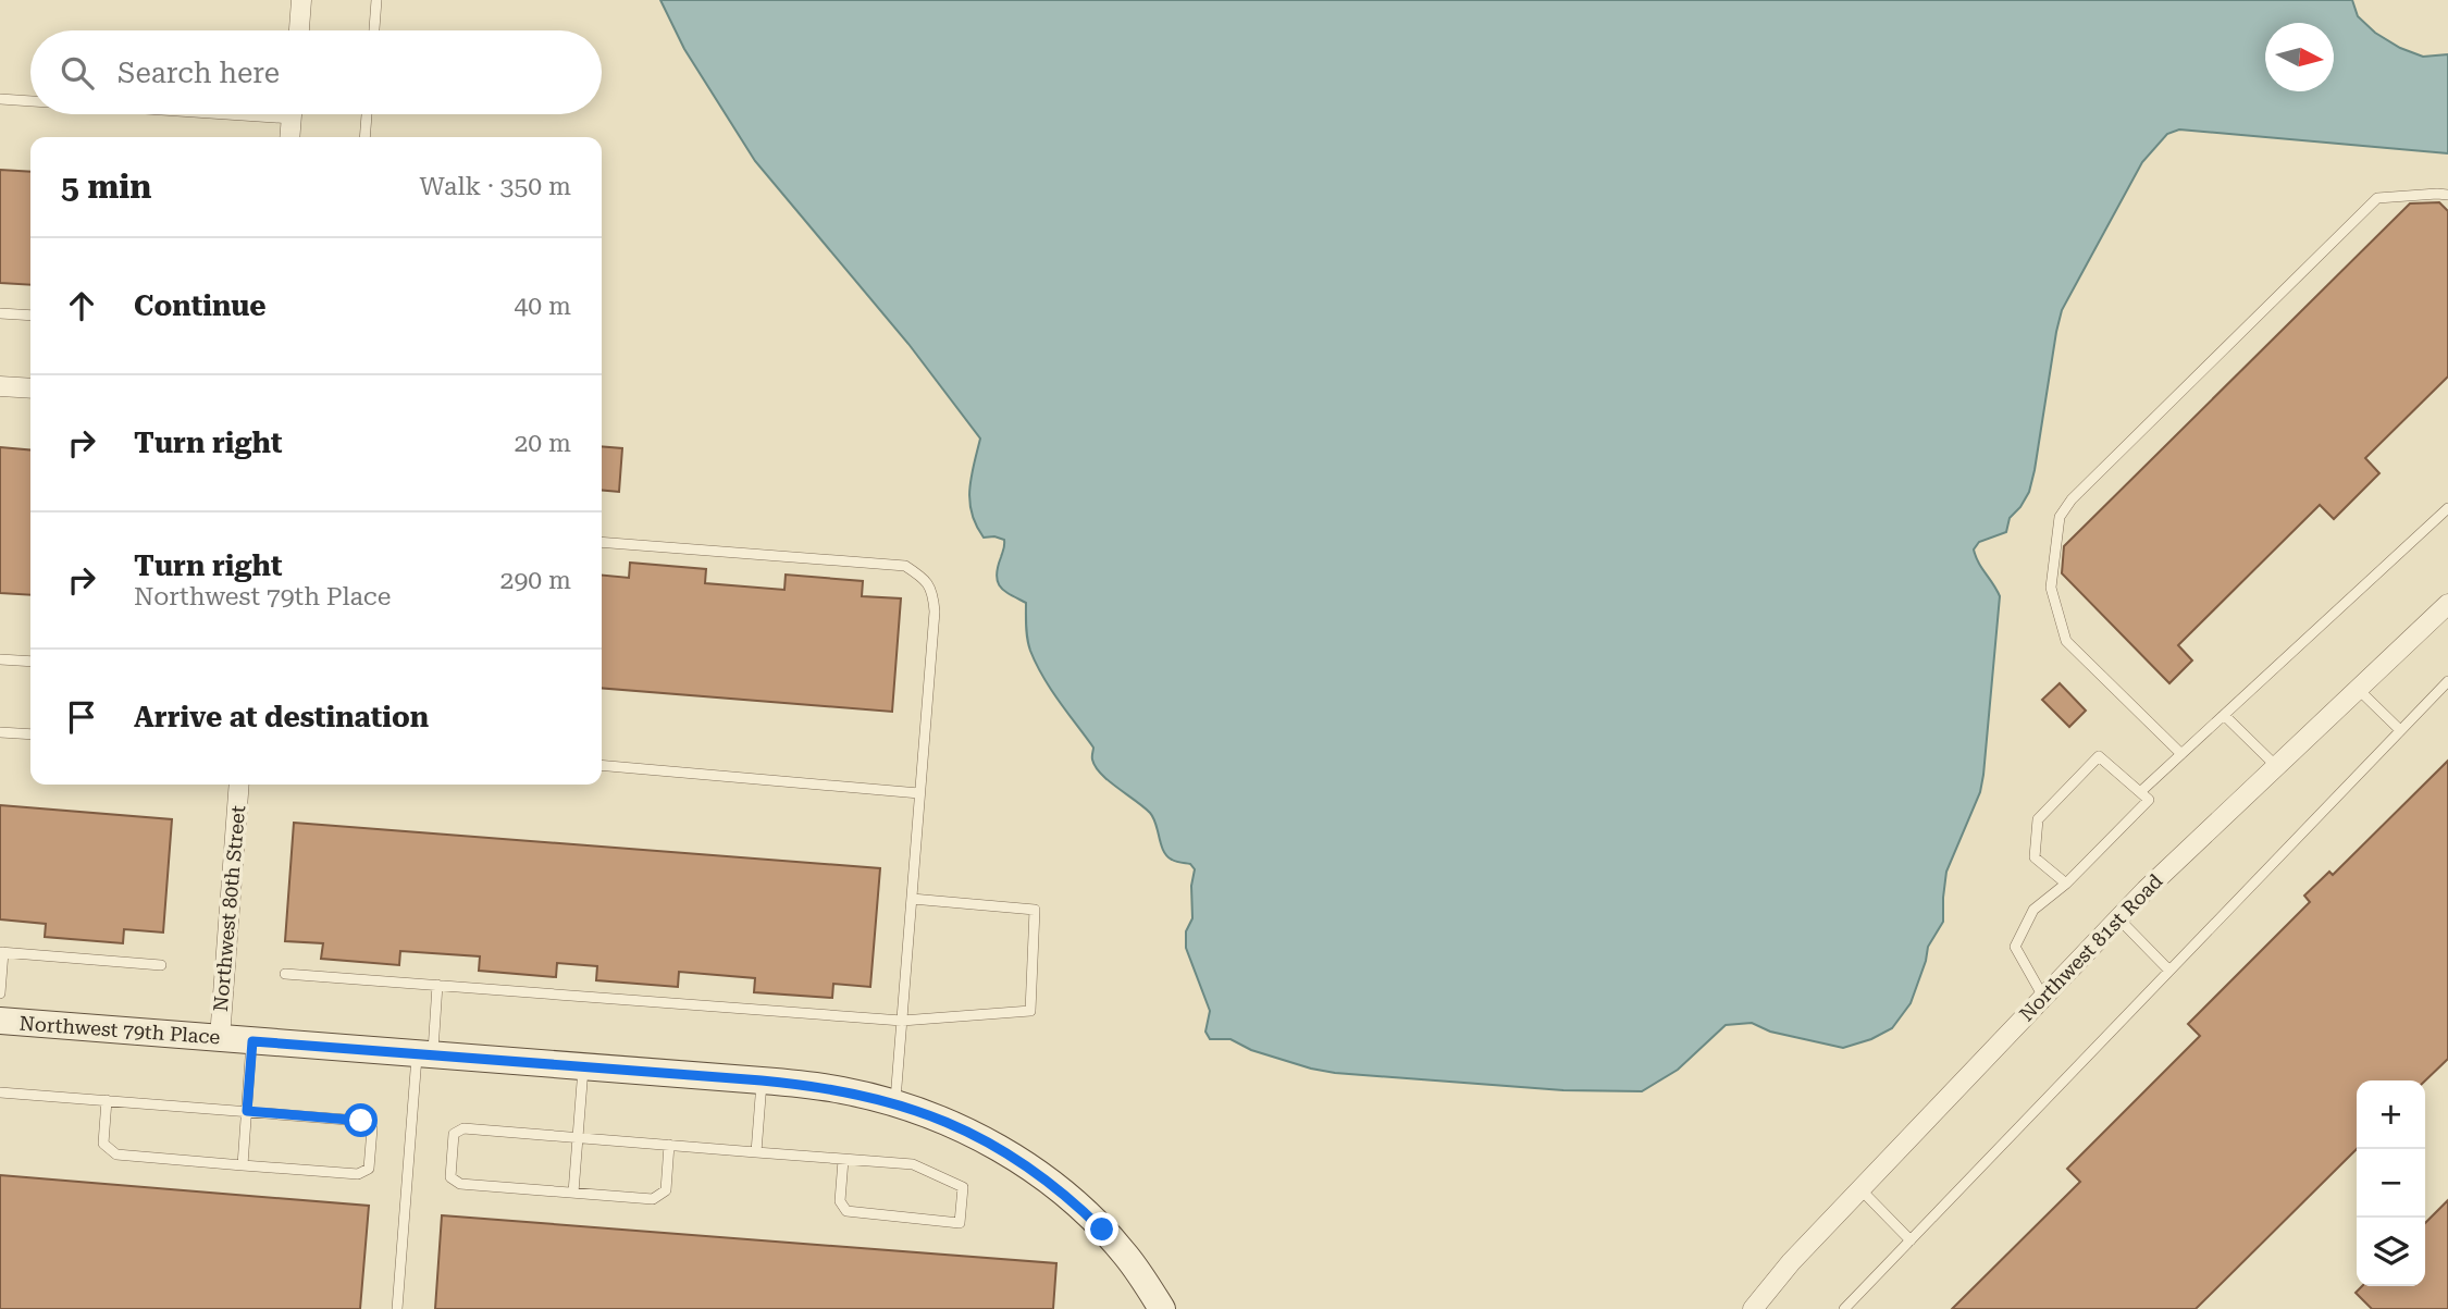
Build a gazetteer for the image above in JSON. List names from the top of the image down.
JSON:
{
  "streets": {
    "main road": ["Northwest 79th Place"],
    "street": ["Northwest 80th Street", "Northwest 81st Road"]
  },
  "crossings": [
    ["Northwest 80th Street", "Northwest 79th Place"]
  ],
  "north": "right",
  "page": {
    "search": "Search here",
    "heading": ["5 min", "Walk · 350 m"],
    "list": [
      ["Continue", "40 m"],
      ["Turn right", "20 m"],
      ["Turn right", "Northwest 79th Place", "290 m"],
      "Arrive at destination"
    ],
    "map_buttons": ["+", "−"]
  }
}
